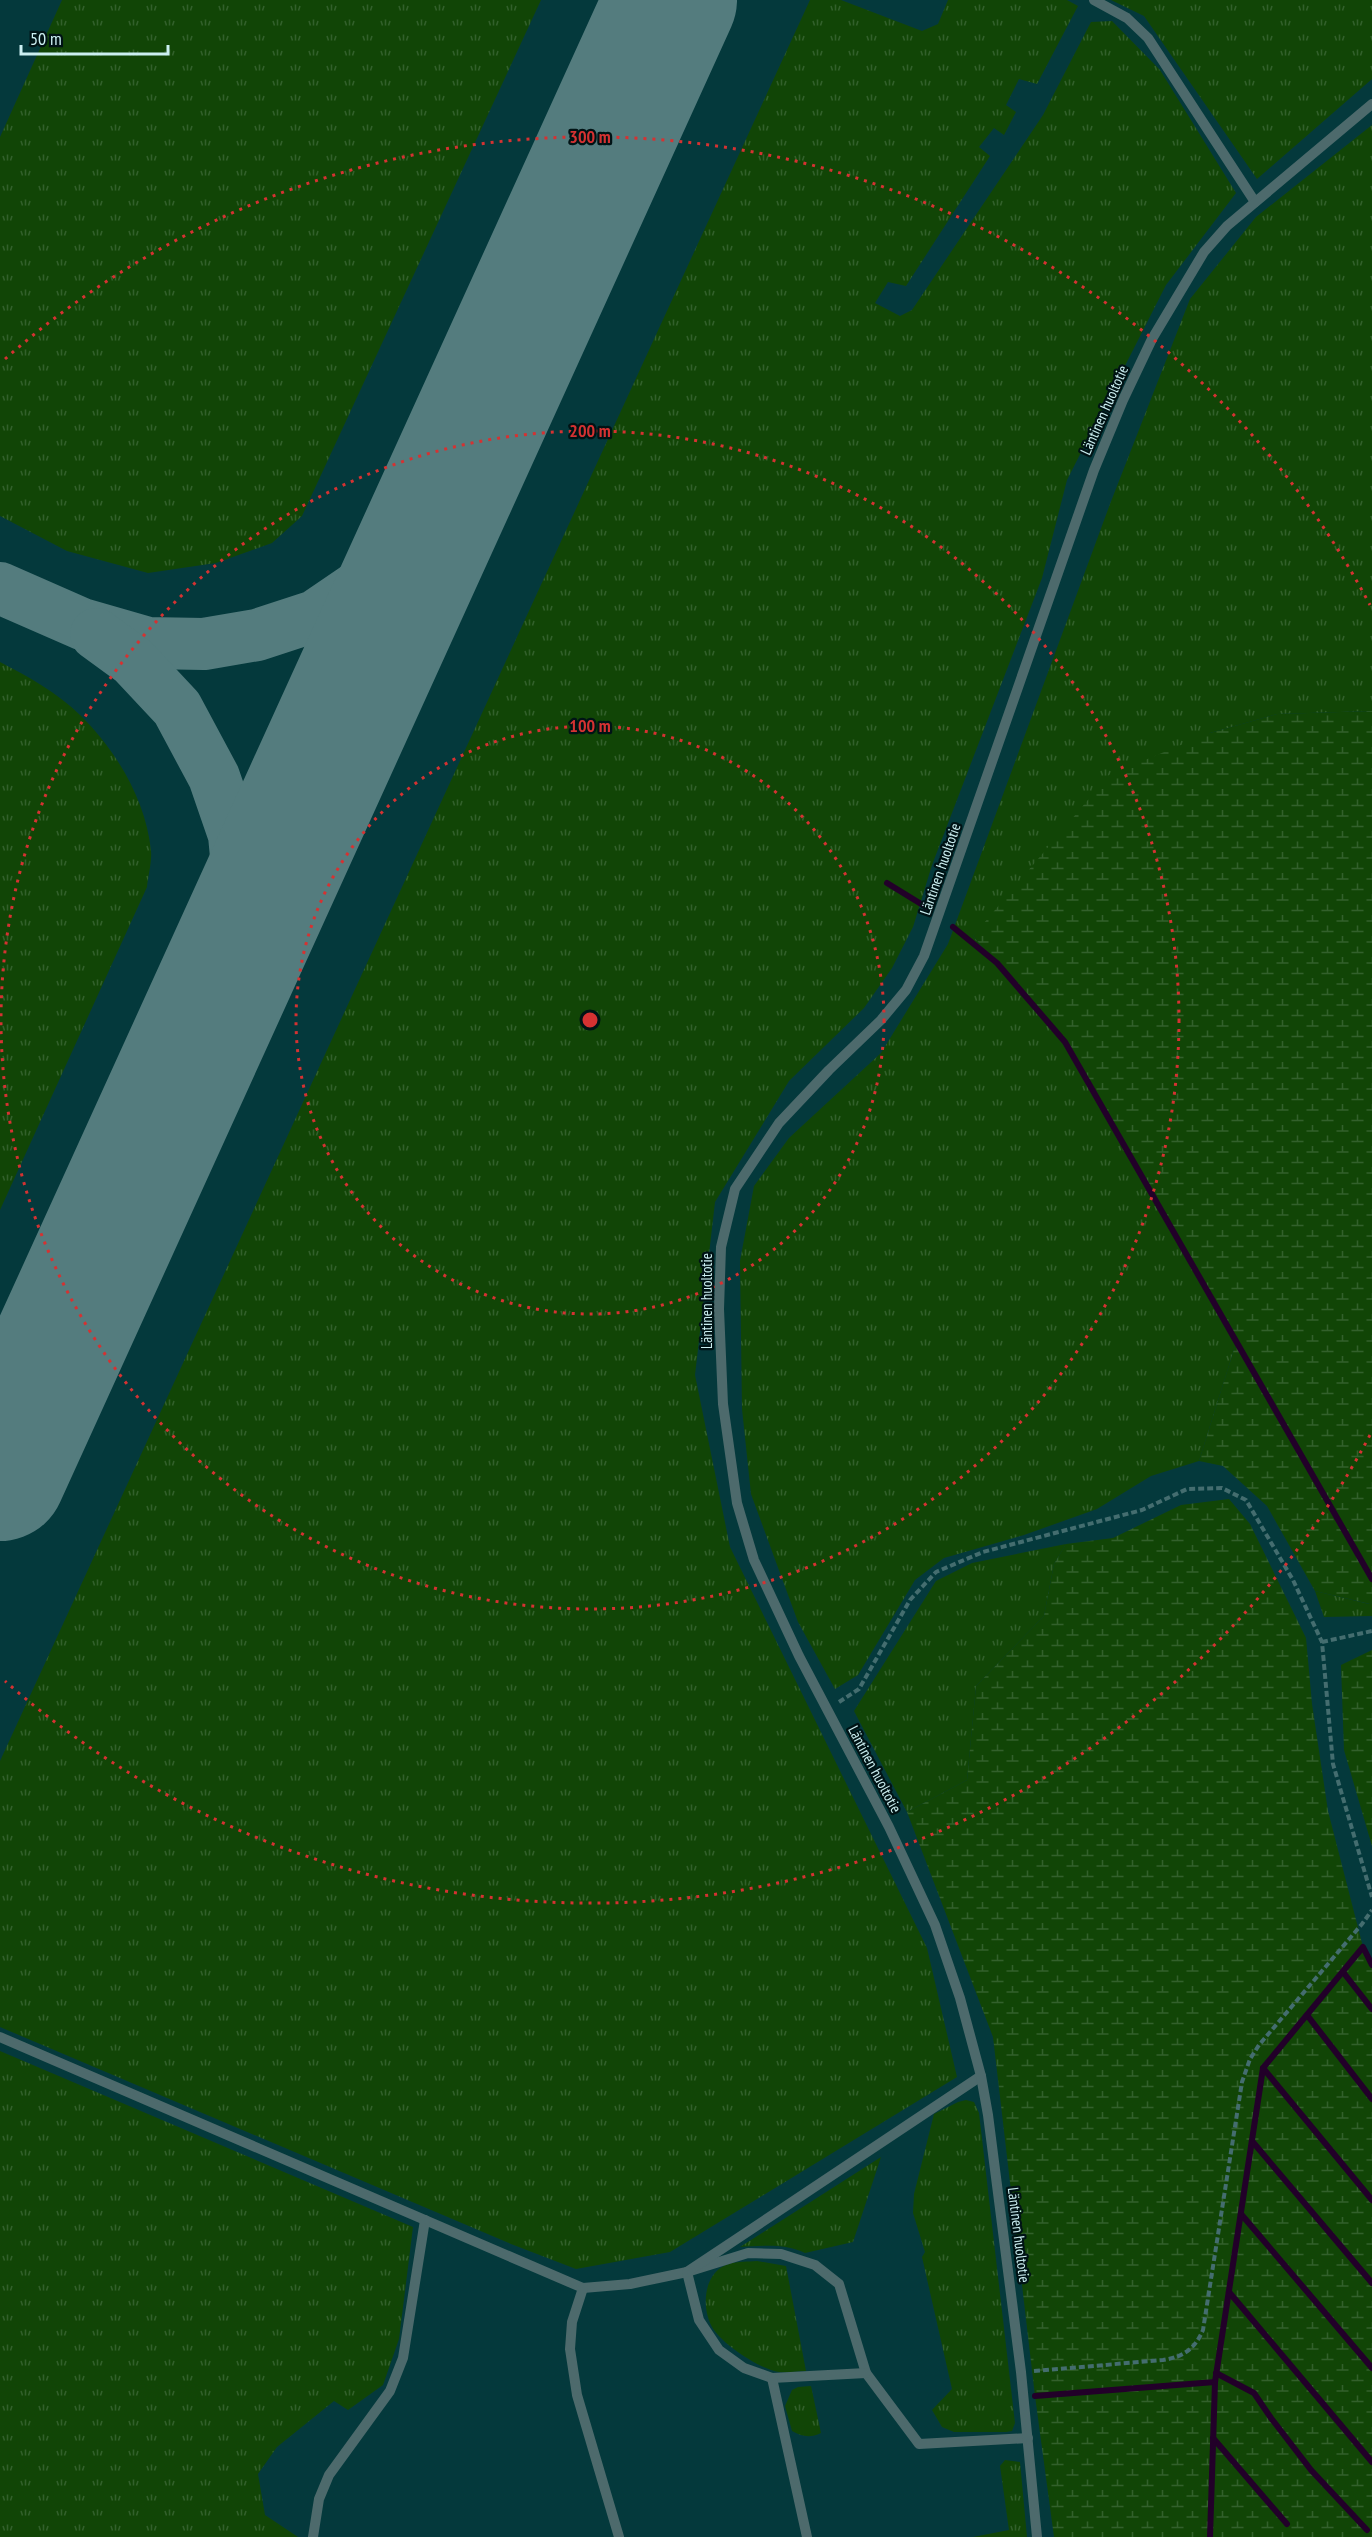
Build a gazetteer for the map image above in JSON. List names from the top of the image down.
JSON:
{
  "streets": {
    "lane": ["Läntinen huoltotie"]
  },
  "scale_bar": "50 m",
  "rings": ["300 m", "200 m", "100 m"]
}
